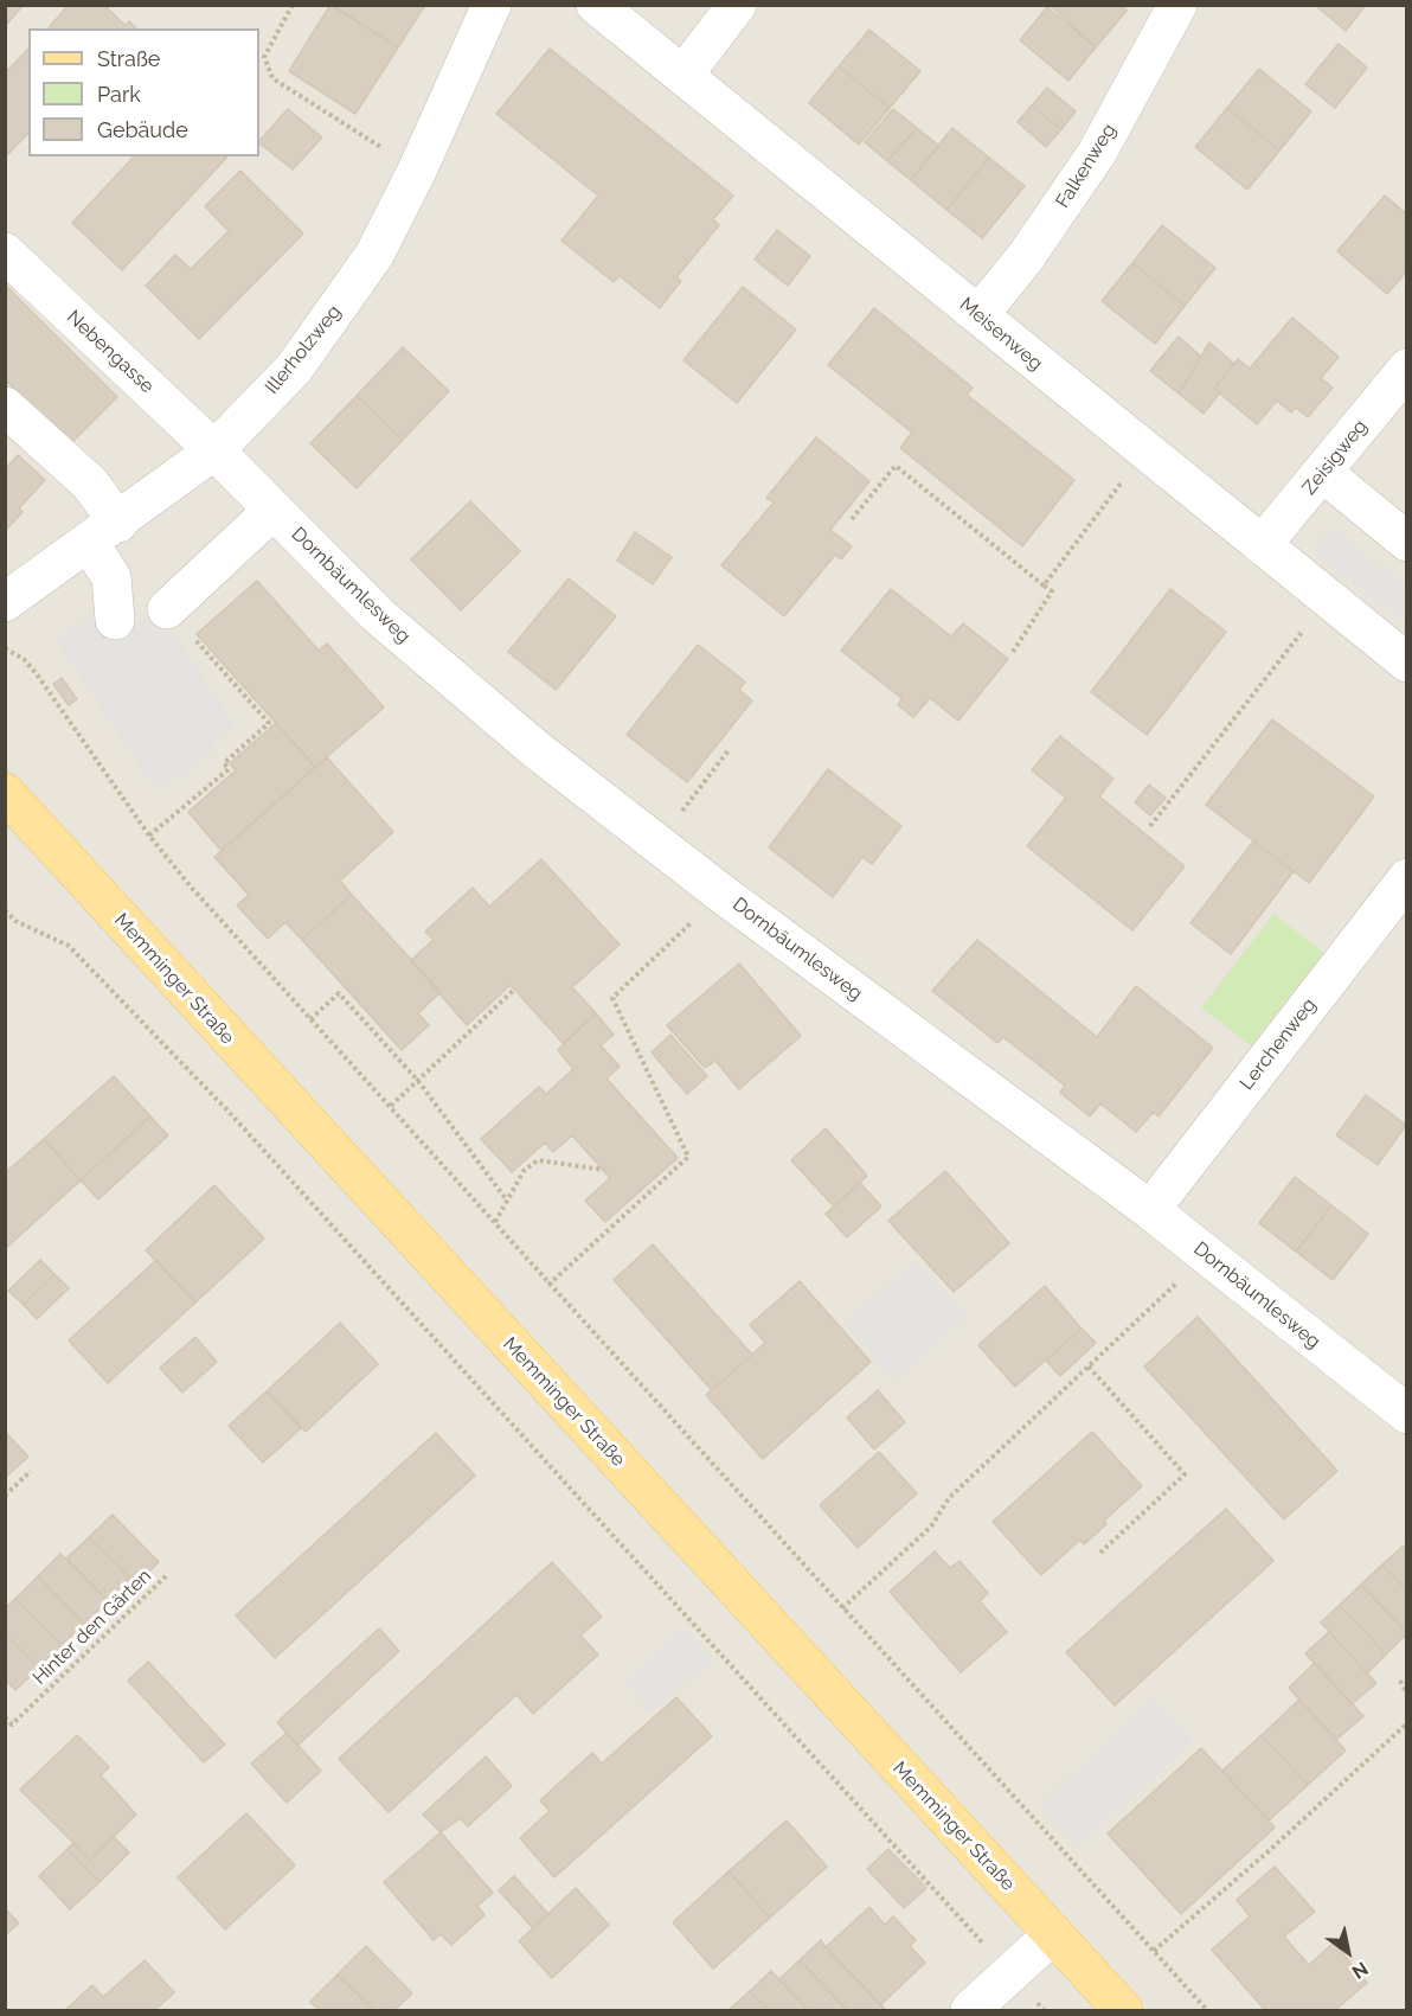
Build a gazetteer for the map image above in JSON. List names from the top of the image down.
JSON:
{
  "streets": {
    "main road": ["Memminger Straße"],
    "street": [
      "Falkenweg",
      "Meisenweg",
      "Illerholzweg",
      "Nebengasse",
      "Zeisigweg",
      "Dornbäumlesweg",
      "Lerchenweg"
    ],
    "path": ["Hinter den Gärten"]
  },
  "crossings": [
    ["Falkenweg", "Meisenweg"],
    ["Meisenweg", "Zeisigweg"],
    ["Illerholzweg", "Nebengasse"],
    ["Illerholzweg", "Dornbäumlesweg"],
    ["Nebengasse", "Dornbäumlesweg"],
    ["Dornbäumlesweg", "Lerchenweg"]
  ],
  "legend": ["Straße", "Park", "Gebäude"],
  "north": "bottom right"
}
